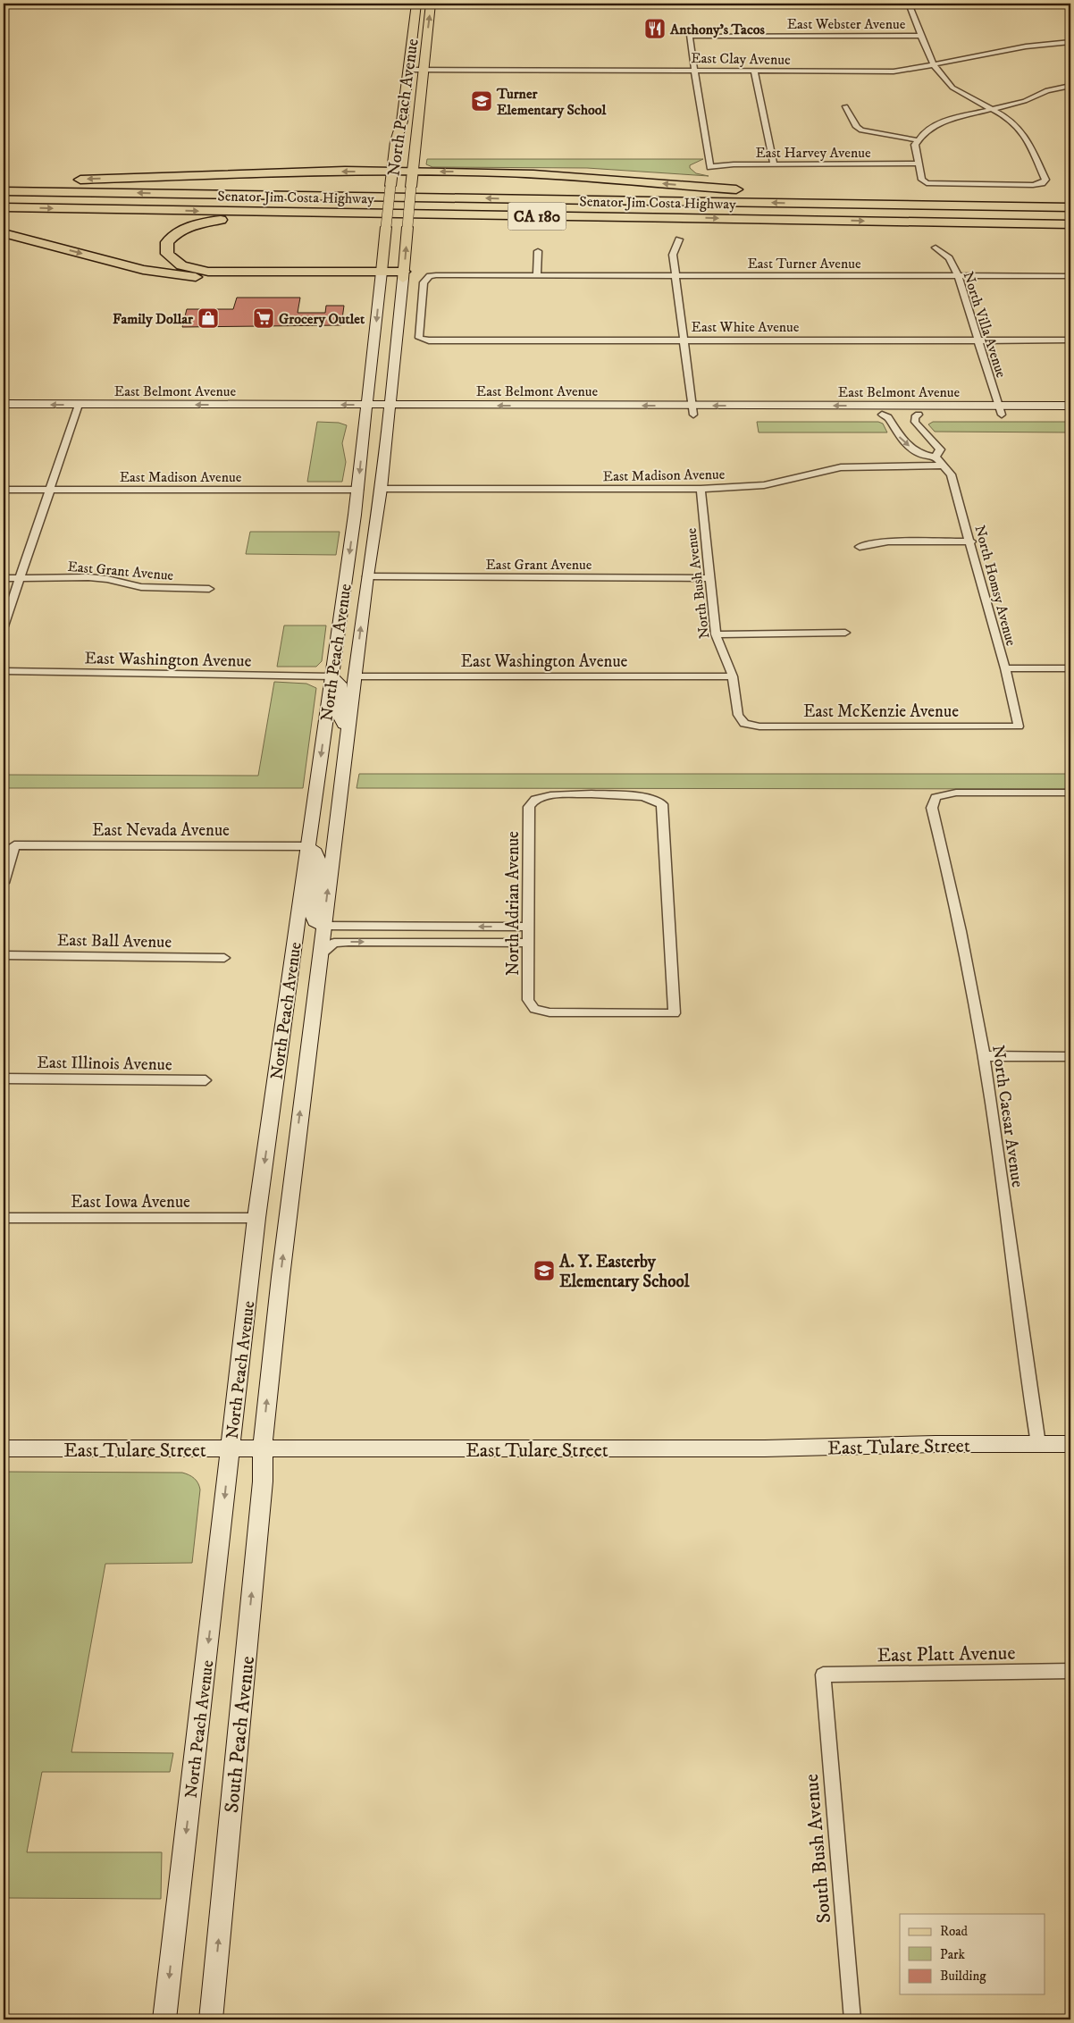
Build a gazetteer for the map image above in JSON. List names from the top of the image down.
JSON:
{
  "streets": {
    "highway": ["Senator Jim Costa Highway", "CA 180"],
    "main road": [
      "North Peach Avenue",
      "East Belmont Avenue",
      "East Tulare Street",
      "South Peach Avenue"
    ],
    "street": [
      "East Webster Avenue",
      "East Clay Avenue",
      "East Harvey Avenue",
      "East Turner Avenue",
      "North Villa Avenue",
      "East White Avenue",
      "East Madison Avenue",
      "East Grant Avenue",
      "North Bush Avenue",
      "North Homsy Avenue",
      "East Washington Avenue",
      "East McKenzie Avenue",
      "East Nevada Avenue",
      "North Adrian Avenue",
      "East Ball Avenue",
      "East Illinois Avenue",
      "North Caesar Avenue",
      "East Iowa Avenue",
      "East Platt Avenue",
      "South Bush Avenue"
    ]
  },
  "crossings": [
    ["East Webster Avenue", "East Clay Avenue"],
    ["East Webster Avenue", "East Harvey Avenue"],
    ["East Clay Avenue", "North Peach Avenue"],
    ["East Clay Avenue", "East Harvey Avenue"],
    ["North Peach Avenue", "East Belmont Avenue"],
    ["North Peach Avenue", "East Madison Avenue"],
    ["North Peach Avenue", "East Grant Avenue"],
    ["North Peach Avenue", "East Washington Avenue"],
    ["North Peach Avenue", "East Nevada Avenue"],
    ["North Peach Avenue", "East Iowa Avenue"],
    ["North Peach Avenue", "East Tulare Street"],
    ["North Peach Avenue", "South Peach Avenue"],
    ["East Turner Avenue", "North Villa Avenue"],
    ["East Turner Avenue", "East White Avenue"],
    ["North Villa Avenue", "East White Avenue"],
    ["North Villa Avenue", "East Belmont Avenue"],
    ["East Belmont Avenue", "North Homsy Avenue"],
    ["East Madison Avenue", "North Bush Avenue"],
    ["East Madison Avenue", "North Homsy Avenue"],
    ["East Grant Avenue", "North Bush Avenue"],
    ["North Bush Avenue", "East Washington Avenue"],
    ["North Bush Avenue", "East McKenzie Avenue"],
    ["North Homsy Avenue", "East McKenzie Avenue"],
    ["North Caesar Avenue", "East Tulare Street"],
    ["East Tulare Street", "South Peach Avenue"],
    ["East Platt Avenue", "South Bush Avenue"]
  ],
  "one_way": ["South Peach Avenue"],
  "places": {
    "restaurant": ["Anthony's Tacos"],
    "school or university": ["Turner Elementary School", "A. Y. Easterby Elementary School"],
    "shop": ["Family Dollar"],
    "supermarket": ["Grocery Outlet"]
  },
  "legend": ["Road", "Park", "Building"]
}
